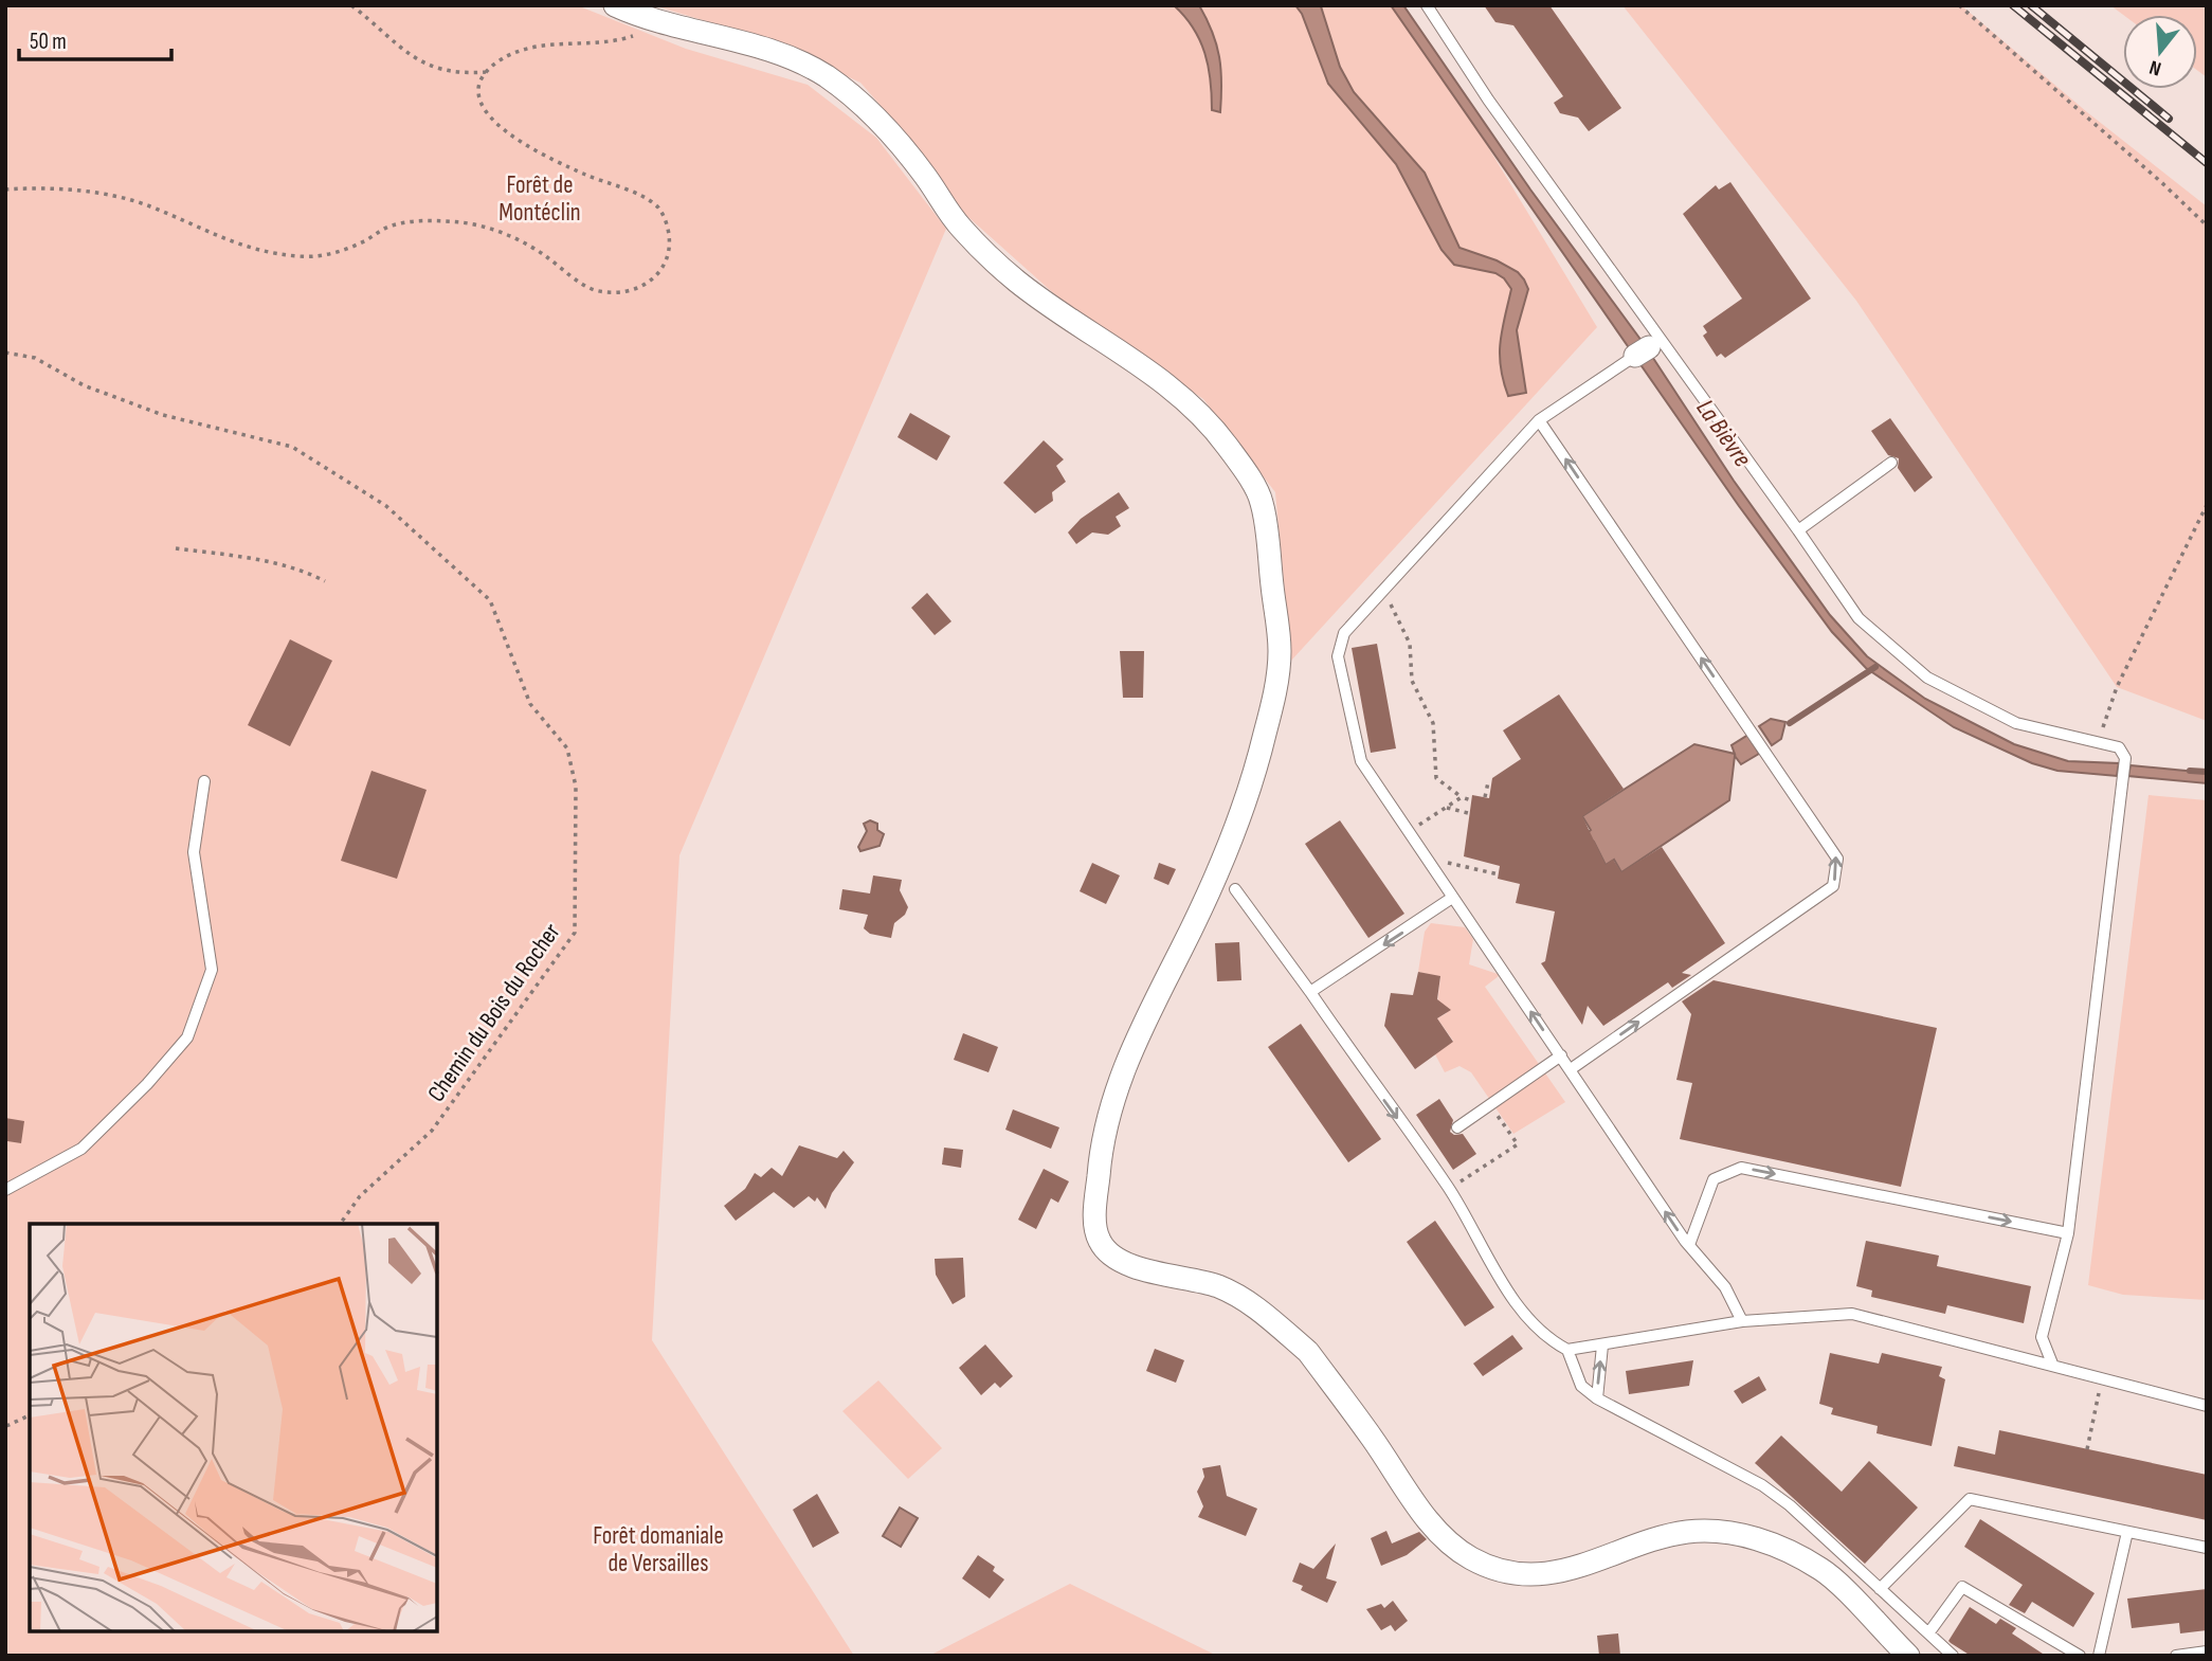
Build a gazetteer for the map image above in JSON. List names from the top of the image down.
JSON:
{
  "streets": {
    "path": ["Chemin du Bois du Rocher"]
  },
  "water": ["La Bièvre"],
  "parks": ["Forêt de Montéclin", "Forêt domaniale de Versailles"],
  "scale_bar": "50 m",
  "north": "bottom"
}
